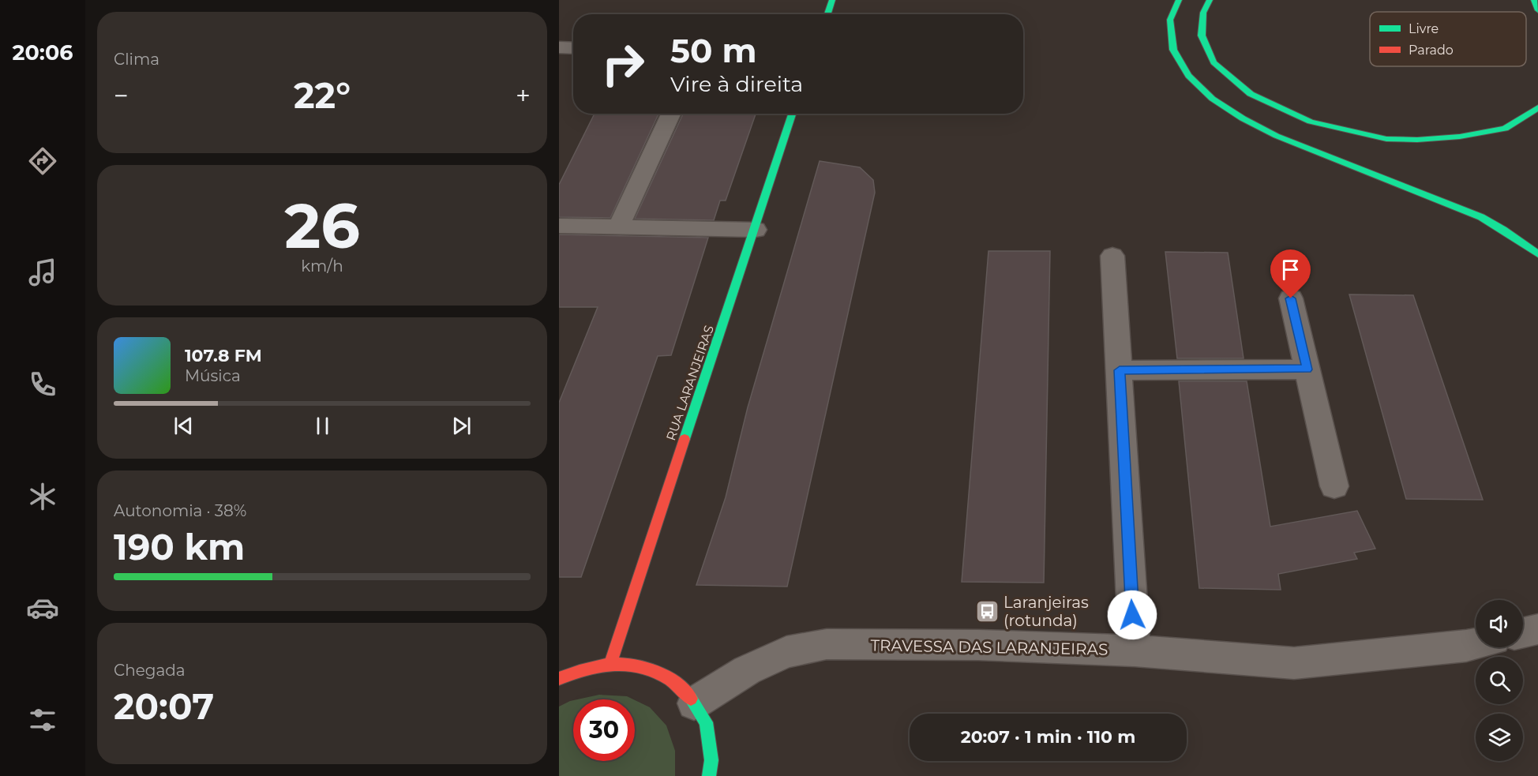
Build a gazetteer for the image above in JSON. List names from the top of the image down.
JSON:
{
  "streets": {
    "main road": ["RUA LARANJEIRAS"],
    "street": ["TRAVESSA DAS LARANJEIRAS"]
  },
  "places": {
    "bus stop": ["Laranjeiras (rotunda)"]
  },
  "legend": ["Livre", "Parado"],
  "page": {
    "tabs": "20:06",
    "tile": [
      "Clima",
      ["26", "km/h"],
      ["Autonomia · 38%", "190 km"],
      ["Chegada", "20:07"]
    ],
    "turn": ["50 m", "Vire à direita"],
    "heat": ["−", "22°", "+"],
    "song": ["107.8 FM", "Música"],
    "limit": "30",
    "trip": "20:07 · 1 min · 110 m"
  }
}
